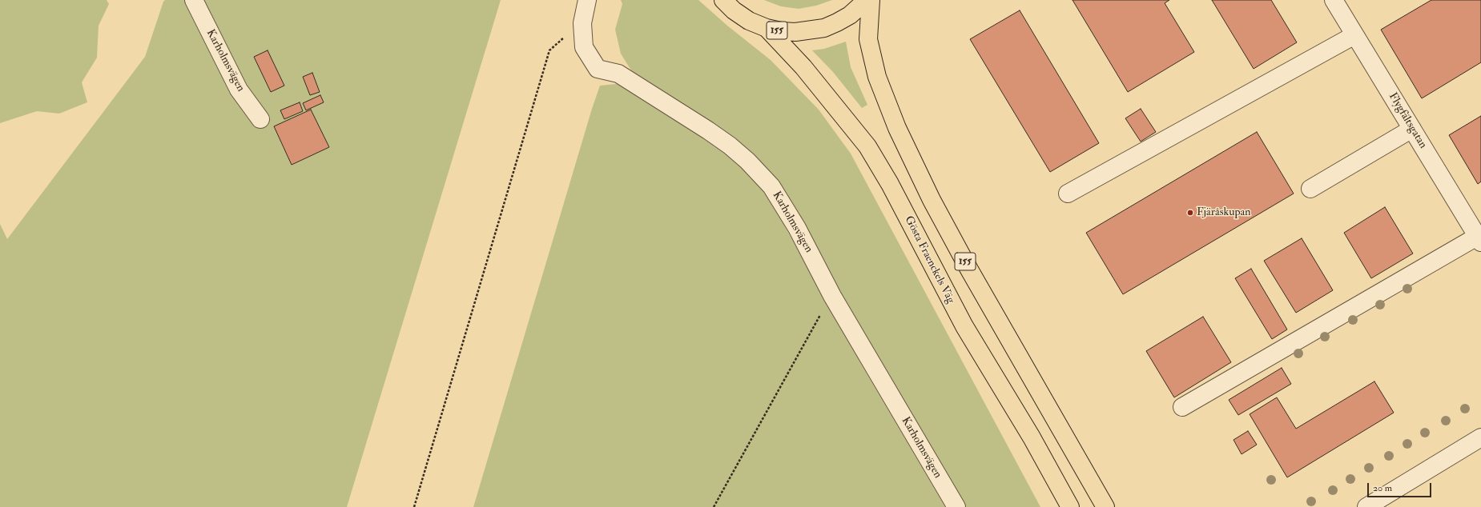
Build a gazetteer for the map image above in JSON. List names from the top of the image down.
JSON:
{
  "streets": {
    "main road": ["155", "Gösta Fraenckels Väg"],
    "street": ["Karholmsvägen", "Flygfältsgatan"]
  },
  "places": ["Fjäråskupan"],
  "scale_bar": "20 m"
}
